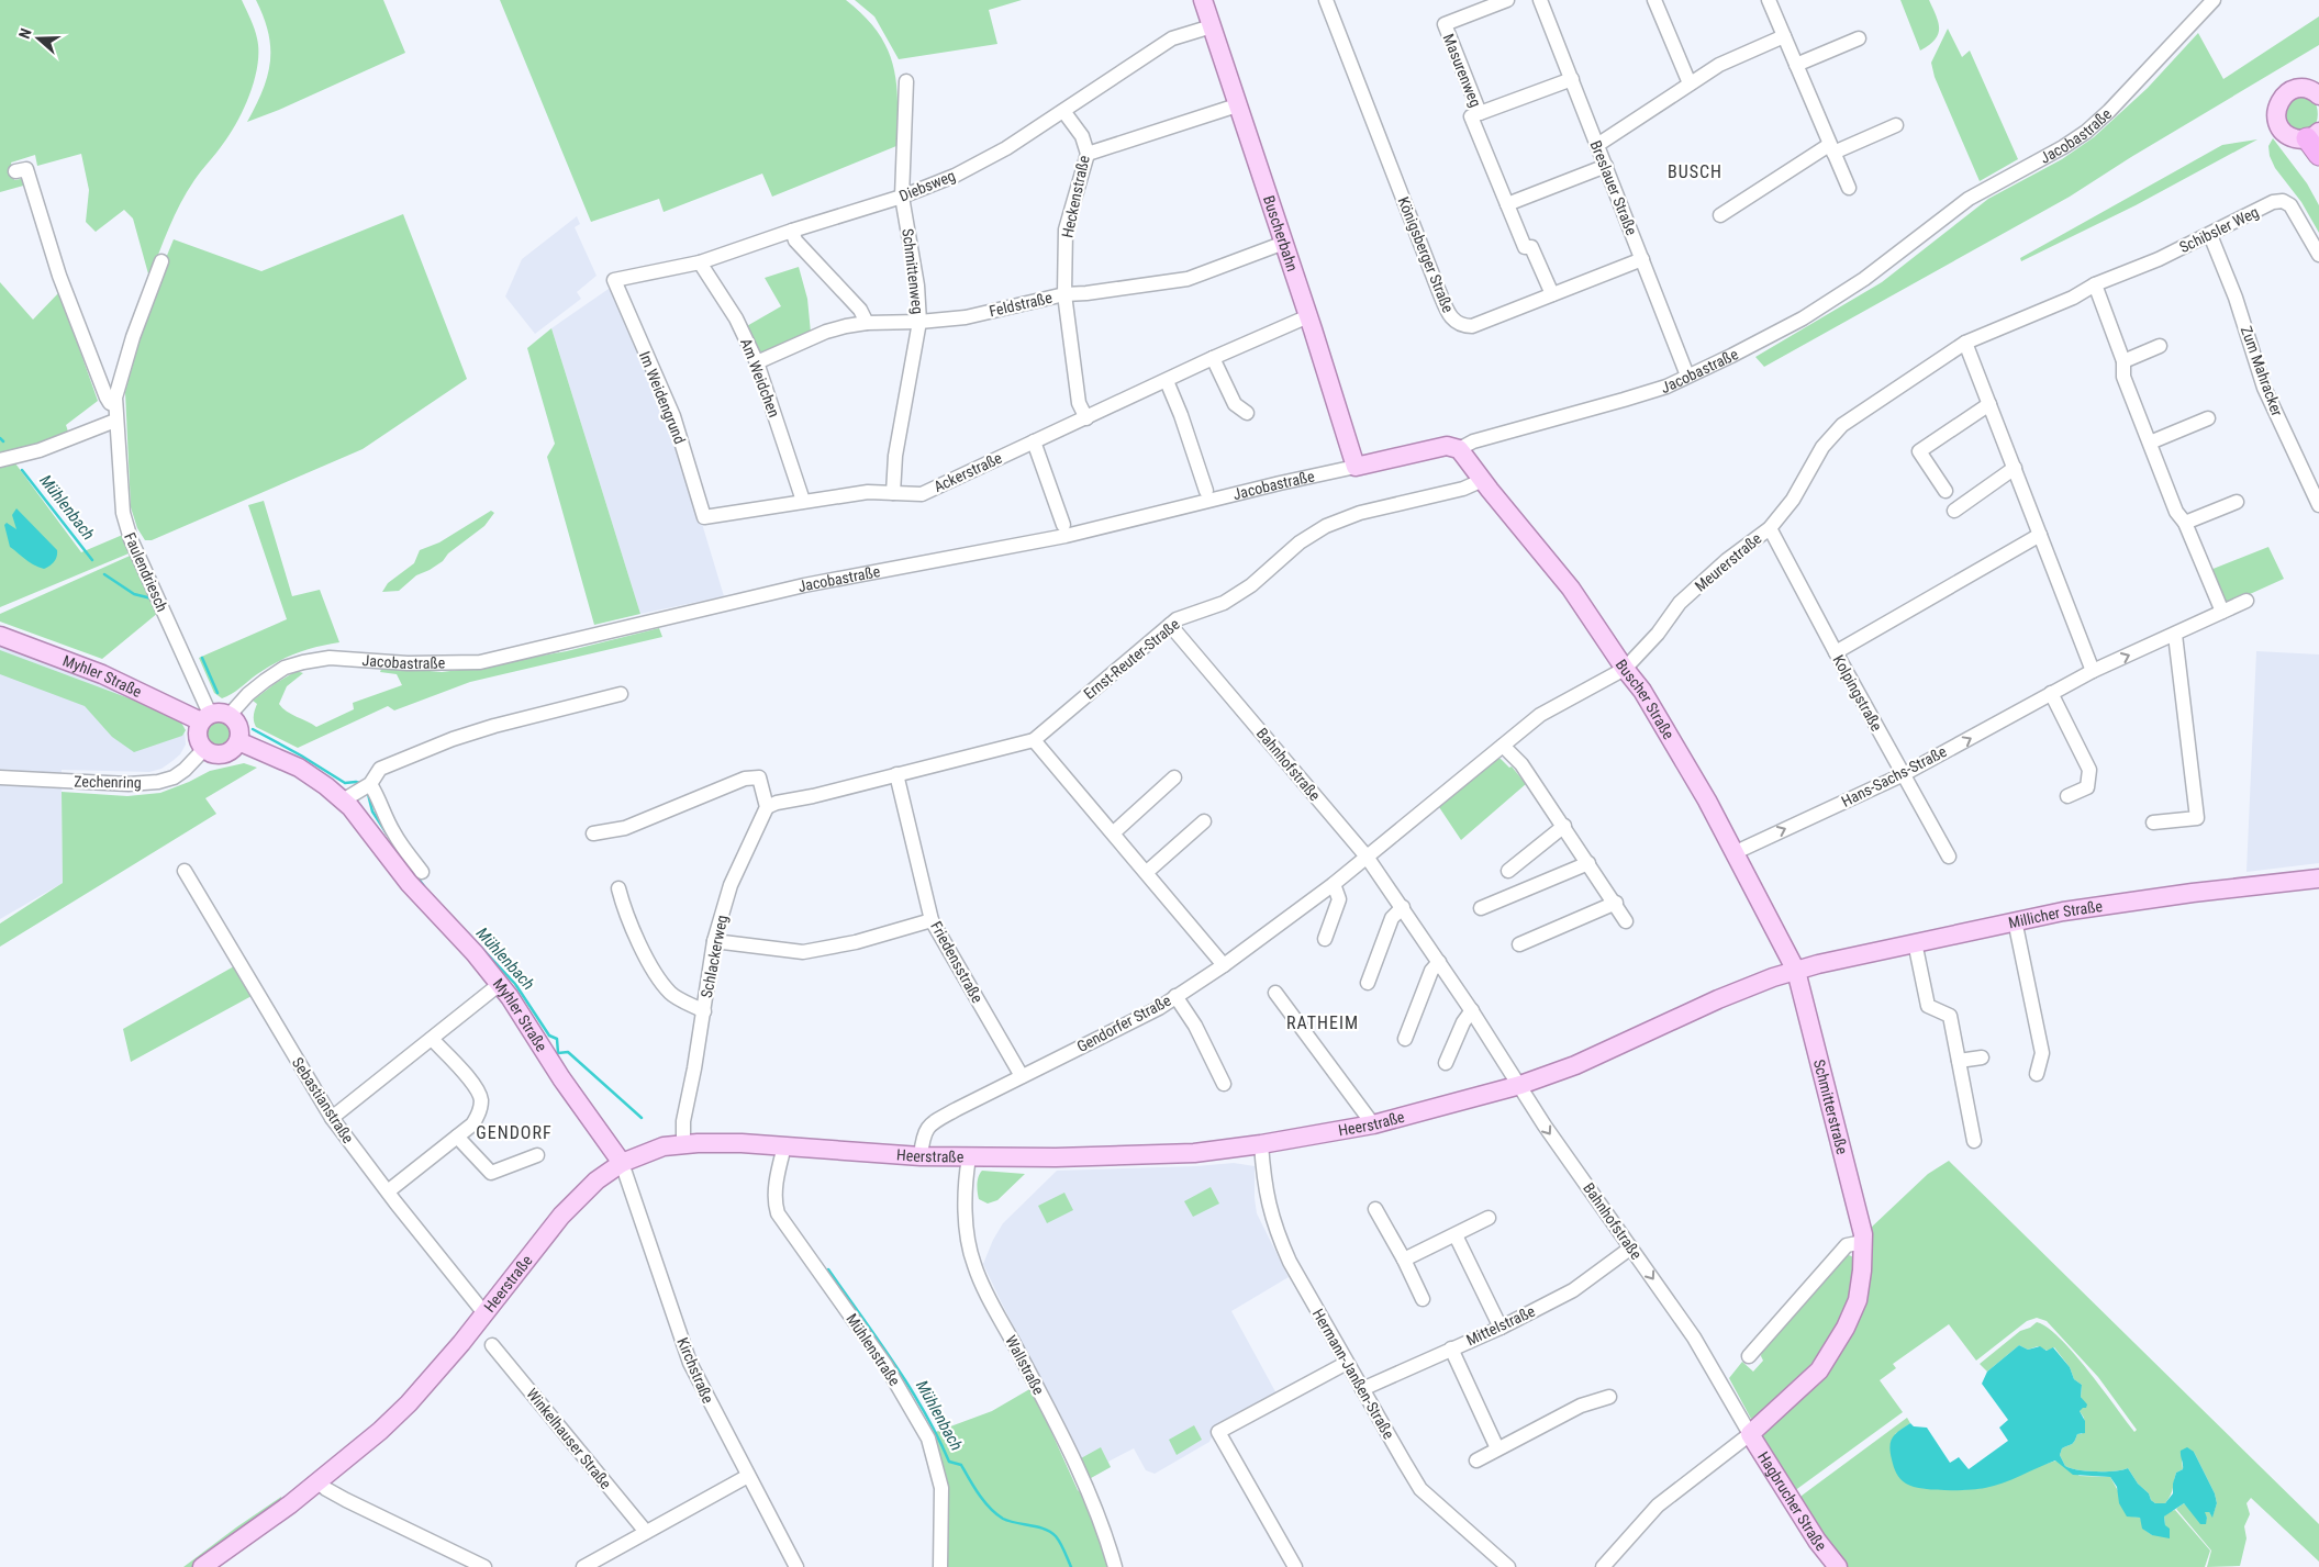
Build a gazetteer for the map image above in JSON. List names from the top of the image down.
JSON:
{
  "streets": {
    "main road": [
      "Jacobastraße",
      "Buscherbahn",
      "Myhler Straße",
      "Buscher Straße",
      "Millicher Straße",
      "Schmitterstraße",
      "Heerstraße",
      "Hagbrucher Straße"
    ],
    "street": [
      "Masurenweg",
      "Diebsweg",
      "Breslauer Straße",
      "Heckenstraße",
      "Schibsler Weg",
      "Königsberger Straße",
      "Schmittenweg",
      "Feldstraße",
      "Zum Mahracker",
      "Am Weidchen",
      "Im Weidengrund",
      "Ackerstraße",
      "Meurerstraße",
      "Faulendriesch",
      "Ernst-Reuter-Straße",
      "Kolpingstraße",
      "Bahnhofstraße",
      "Hans-Sachs-Straße",
      "Zechenring",
      "Schlackerweg",
      "Friedensstraße",
      "Gendorfer Straße",
      "Sebastianstraße",
      "Mittelstraße",
      "Mühlenstraße",
      "Wallstraße",
      "Kirchstraße",
      "Hermann-Janßen-Straße",
      "Winkelhauser Straße"
    ]
  },
  "crossings": [
    ["Masurenweg", "Königsberger Straße"],
    ["Jacobastraße", "Breslauer Straße"],
    ["Jacobastraße", "Buscherbahn"],
    ["Jacobastraße", "Faulendriesch"],
    ["Jacobastraße", "Myhler Straße"],
    ["Jacobastraße", "Buscher Straße"],
    ["Jacobastraße", "Zechenring"],
    ["Diebsweg", "Heckenstraße"],
    ["Diebsweg", "Buscherbahn"],
    ["Diebsweg", "Schmittenweg"],
    ["Diebsweg", "Am Weidchen"],
    ["Diebsweg", "Im Weidengrund"],
    ["Breslauer Straße", "Königsberger Straße"],
    ["Heckenstraße", "Feldstraße"],
    ["Heckenstraße", "Ackerstraße"],
    ["Schibsler Weg", "Zum Mahracker"],
    ["Schibsler Weg", "Meurerstraße"],
    ["Buscherbahn", "Feldstraße"],
    ["Buscherbahn", "Ackerstraße"],
    ["Schmittenweg", "Feldstraße"],
    ["Schmittenweg", "Ackerstraße"],
    ["Feldstraße", "Am Weidchen"],
    ["Am Weidchen", "Ackerstraße"],
    ["Im Weidengrund", "Ackerstraße"],
    ["Meurerstraße", "Kolpingstraße"],
    ["Meurerstraße", "Buscher Straße"],
    ["Meurerstraße", "Bahnhofstraße"],
    ["Meurerstraße", "Gendorfer Straße"],
    ["Faulendriesch", "Myhler Straße"],
    ["Faulendriesch", "Zechenring"],
    ["Ernst-Reuter-Straße", "Buscher Straße"],
    ["Ernst-Reuter-Straße", "Bahnhofstraße"],
    ["Ernst-Reuter-Straße", "Schlackerweg"],
    ["Ernst-Reuter-Straße", "Friedensstraße"],
    ["Myhler Straße", "Zechenring"],
    ["Myhler Straße", "Heerstraße"],
    ["Myhler Straße", "Kirchstraße"],
    ["Kolpingstraße", "Hans-Sachs-Straße"],
    ["Buscher Straße", "Hans-Sachs-Straße"],
    ["Buscher Straße", "Millicher Straße"],
    ["Buscher Straße", "Schmitterstraße"],
    ["Buscher Straße", "Heerstraße"],
    ["Bahnhofstraße", "Gendorfer Straße"],
    ["Bahnhofstraße", "Schmitterstraße"],
    ["Bahnhofstraße", "Heerstraße"],
    ["Bahnhofstraße", "Mittelstraße"],
    ["Bahnhofstraße", "Hagbrucher Straße"],
    ["Millicher Straße", "Schmitterstraße"],
    ["Millicher Straße", "Heerstraße"],
    ["Schlackerweg", "Heerstraße"],
    ["Friedensstraße", "Gendorfer Straße"],
    ["Gendorfer Straße", "Heerstraße"],
    ["Sebastianstraße", "Heerstraße"],
    ["Schmitterstraße", "Heerstraße"],
    ["Schmitterstraße", "Hagbrucher Straße"],
    ["Heerstraße", "Mühlenstraße"],
    ["Heerstraße", "Wallstraße"],
    ["Heerstraße", "Kirchstraße"],
    ["Heerstraße", "Hermann-Janßen-Straße"],
    ["Mittelstraße", "Hermann-Janßen-Straße"]
  ],
  "one_way": ["Bahnhofstraße", "Hans-Sachs-Straße"],
  "districts": ["BUSCH", "RATHEIM", "GENDORF"],
  "water": ["Mühlenbach"],
  "north": "left"
}
